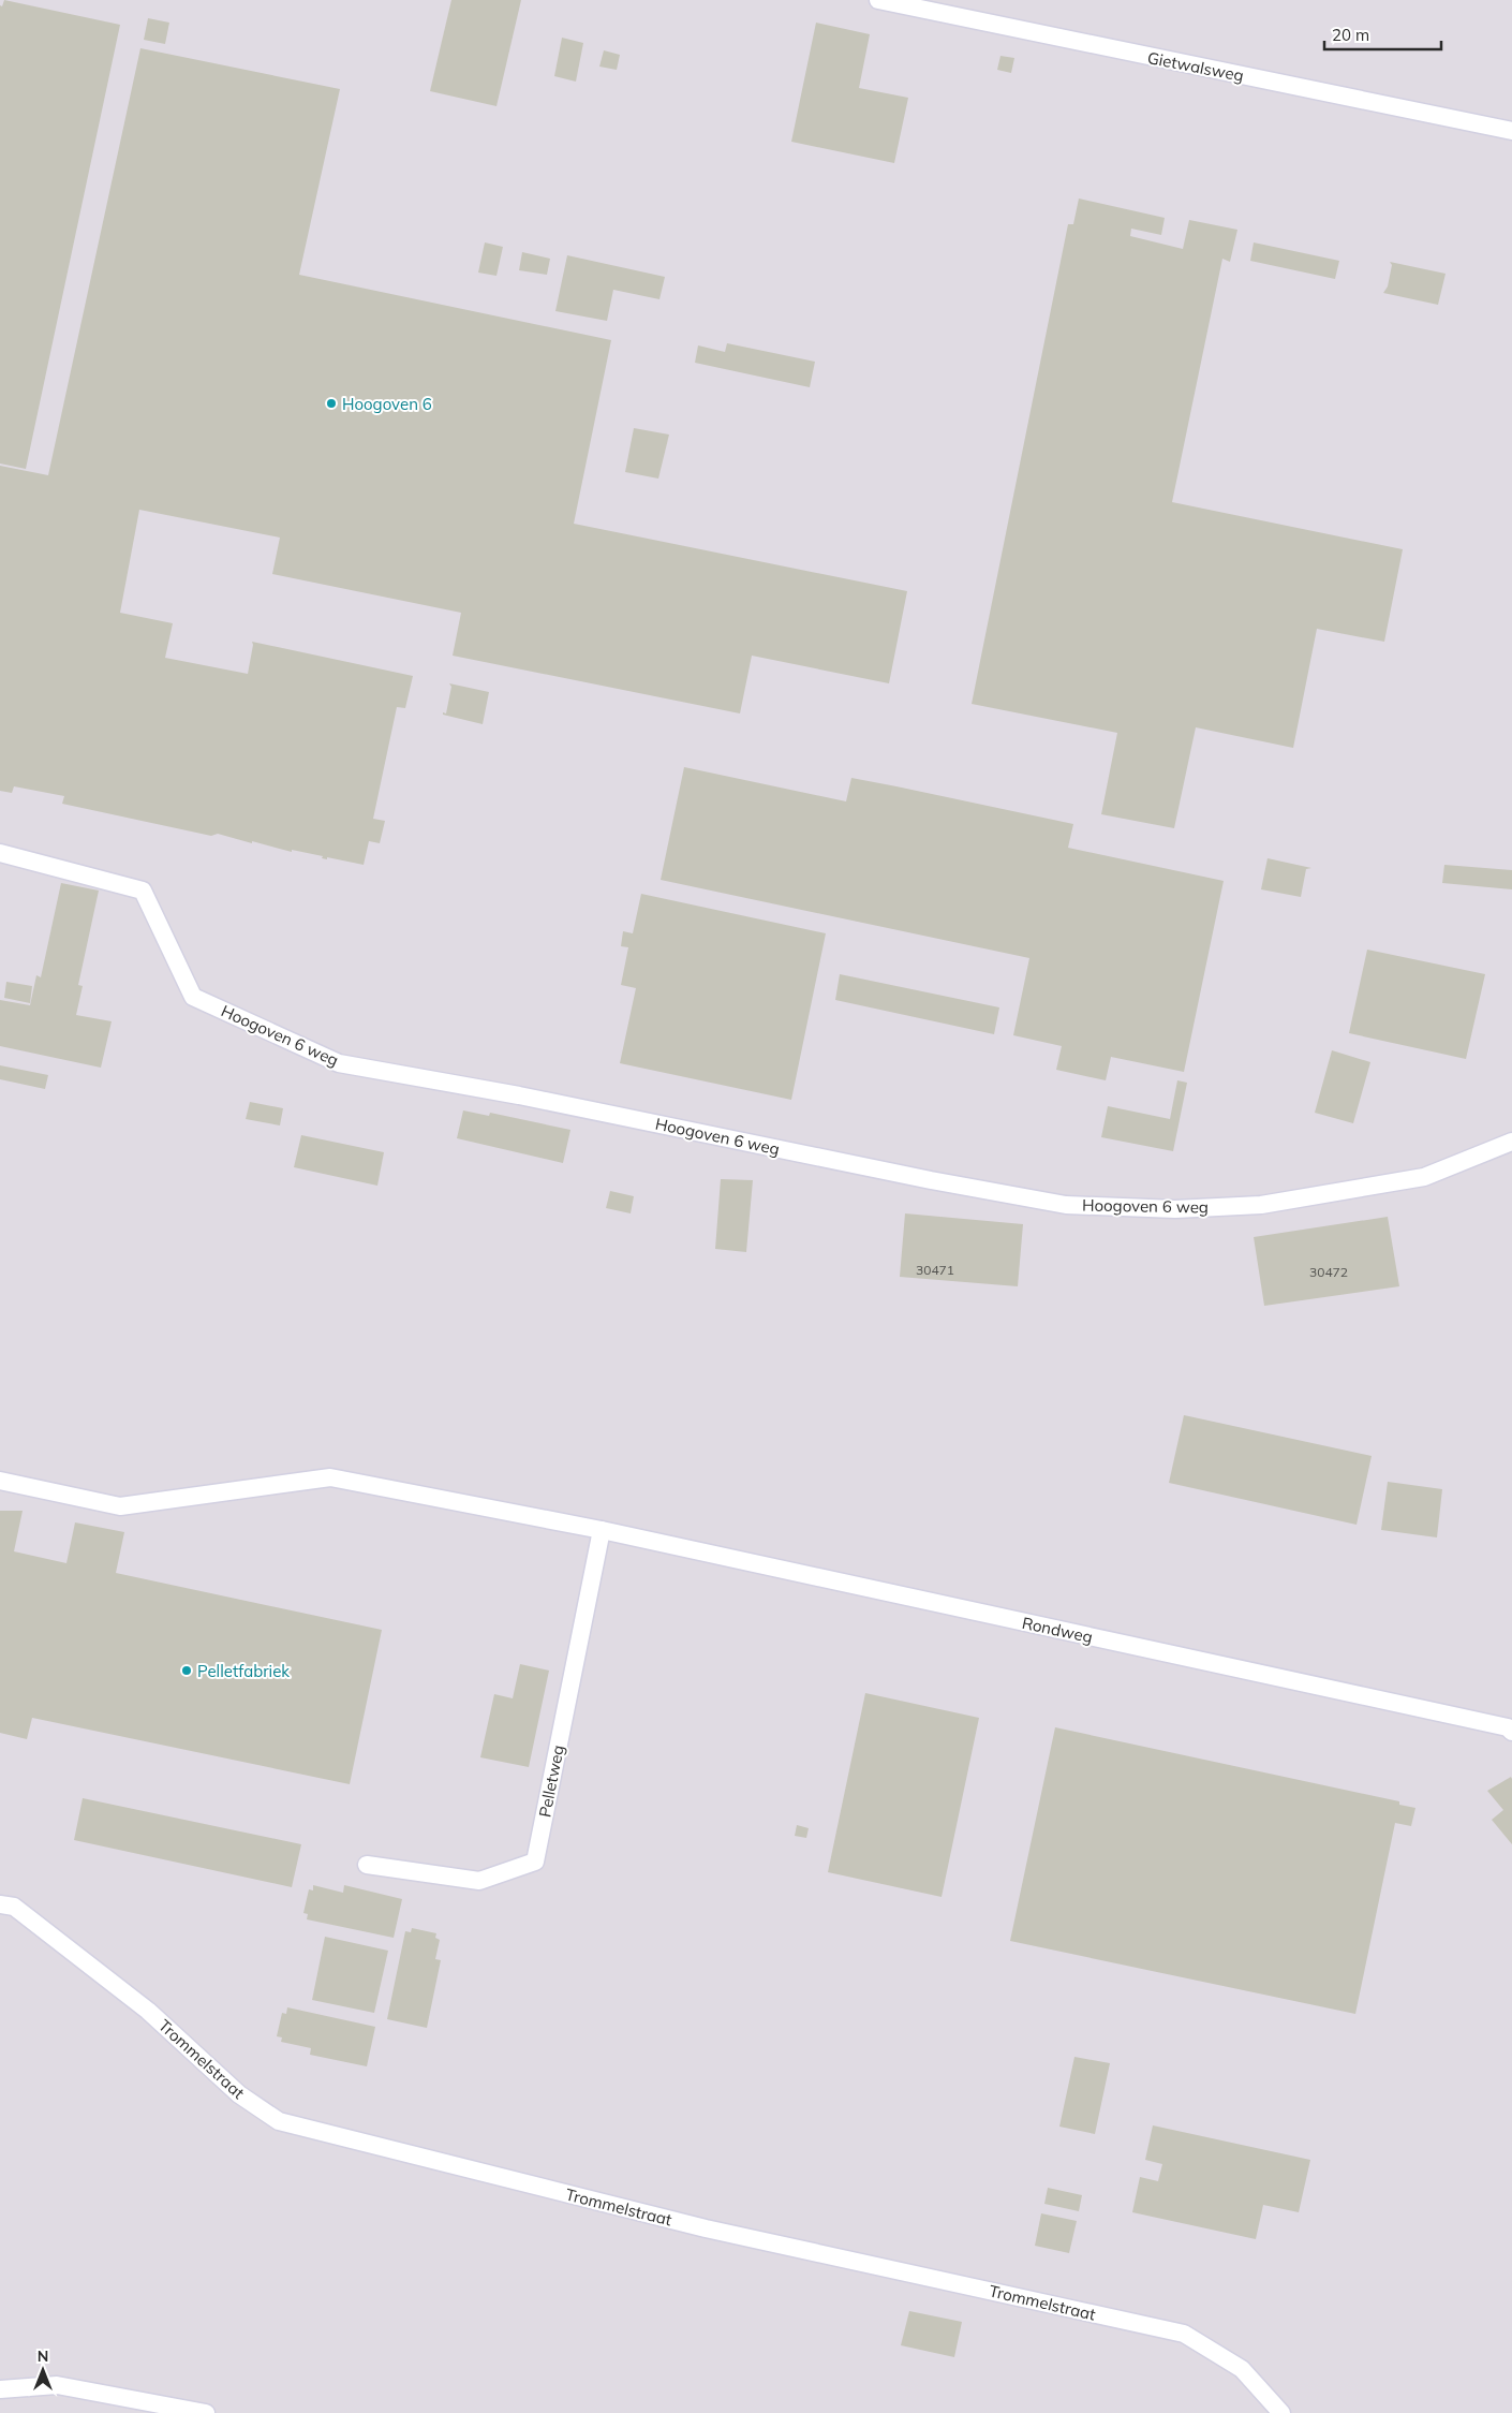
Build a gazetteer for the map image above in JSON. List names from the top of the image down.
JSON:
{
  "streets": {
    "lane": [
      "Gietwalsweg",
      "Hoogoven 6 weg",
      "Rondweg",
      "Pelletweg",
      "Trommelstraat"
    ]
  },
  "crossings": [
    ["Rondweg", "Pelletweg"]
  ],
  "places": ["Hoogoven 6", "Pelletfabriek"],
  "house_numbers": ["30471", "30472"],
  "scale_bar": "20 m",
  "north": "top"
}
